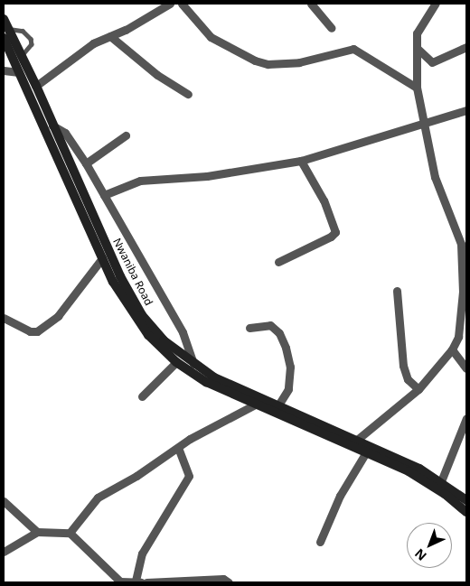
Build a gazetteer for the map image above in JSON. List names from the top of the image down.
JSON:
{
  "streets": {
    "main road": ["Nwaniba Road"]
  },
  "north": "bottom left"
}
